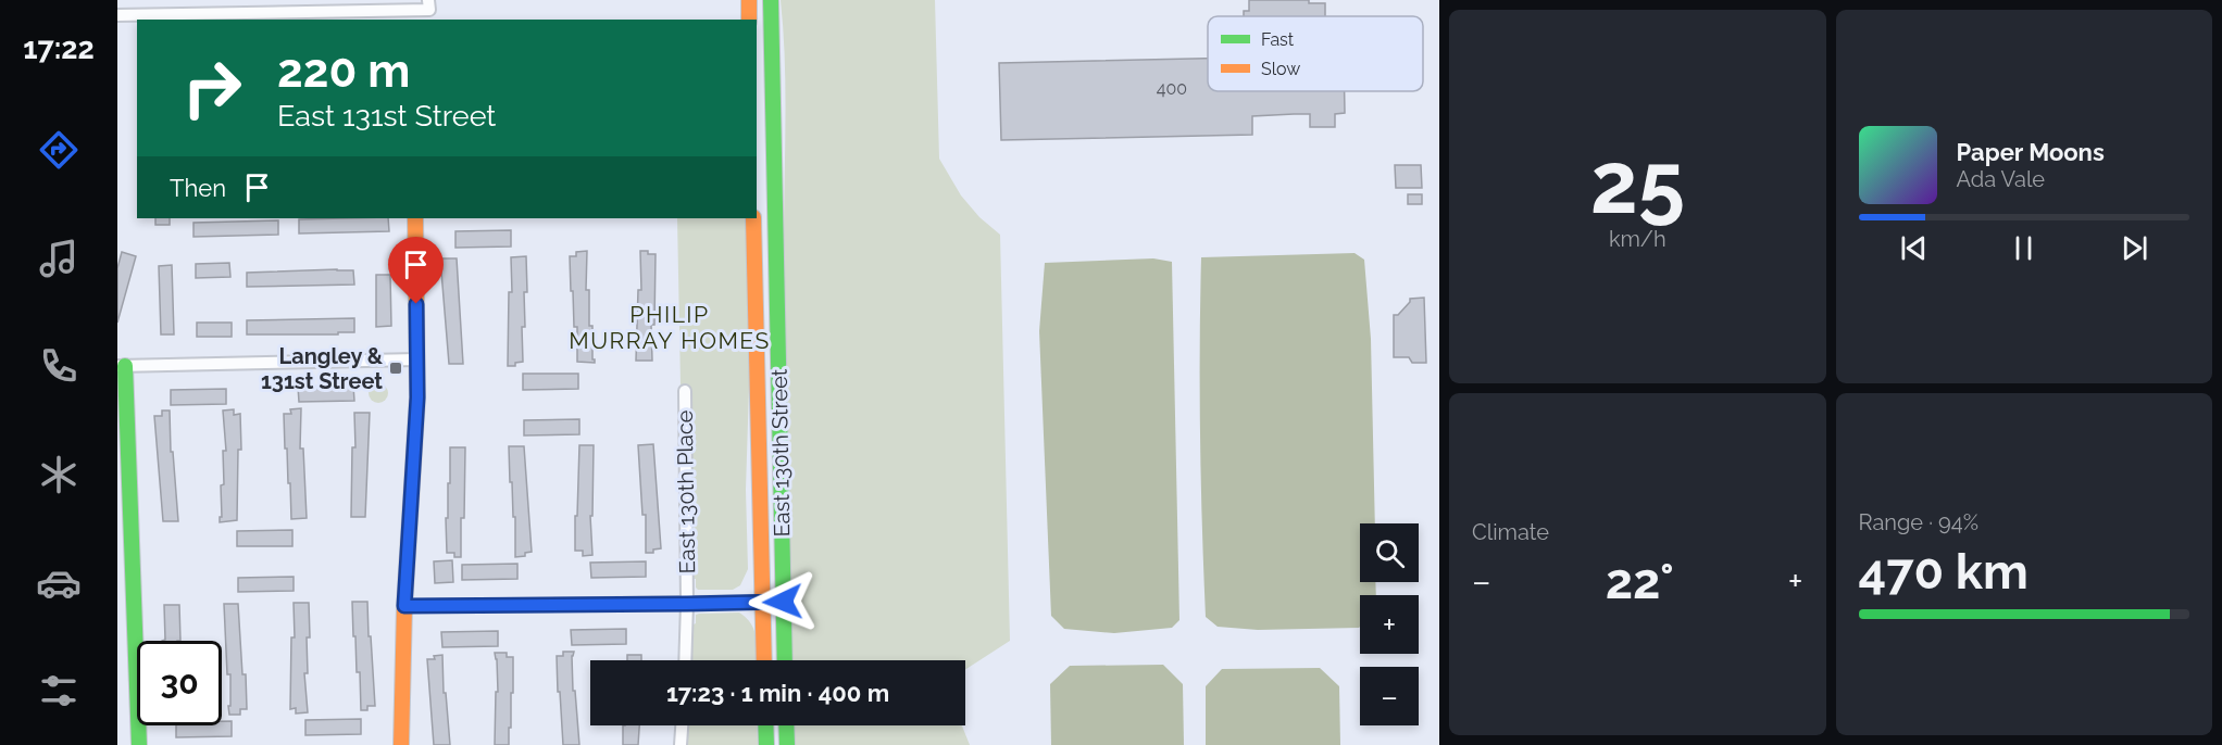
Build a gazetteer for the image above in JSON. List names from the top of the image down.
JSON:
{
  "streets": {
    "main road": ["East 130th Street"],
    "street": ["East 130th Place"]
  },
  "districts": ["PHILIP MURRAY HOMES"],
  "places": {
    "transit": ["Langley & 131st Street"]
  },
  "house_numbers": ["400"],
  "legend": ["Fast", "Slow"],
  "page": {
    "tabs": "17:22",
    "tile": [
      ["25", "km/h"],
      "Climate",
      ["Range · 94%", "470 km"]
    ],
    "turn": ["220 m", "East 131st Street"],
    "song": ["Paper Moons", "Ada Vale"],
    "then": "Then",
    "map_buttons": ["+", "−"],
    "heat": ["−", "22°", "+"],
    "limit": "30",
    "trip": "17:23 · 1 min · 400 m"
  }
}
